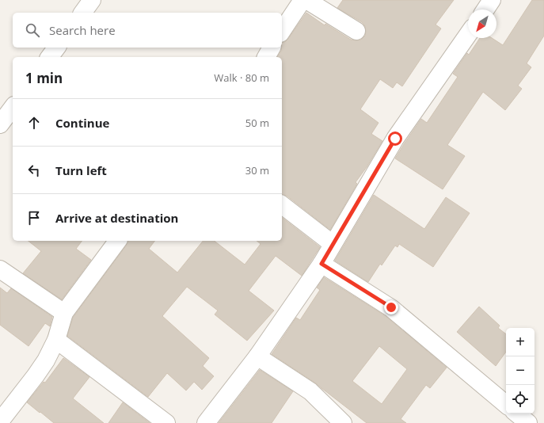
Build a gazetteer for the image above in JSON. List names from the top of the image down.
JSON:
{
  "north": "bottom left",
  "page": {
    "search": "Search here",
    "heading": ["1 min", "Walk · 80 m"],
    "list": [
      ["Continue", "50 m"],
      ["Turn left", "30 m"],
      "Arrive at destination"
    ],
    "map_buttons": ["+", "−"]
  }
}
